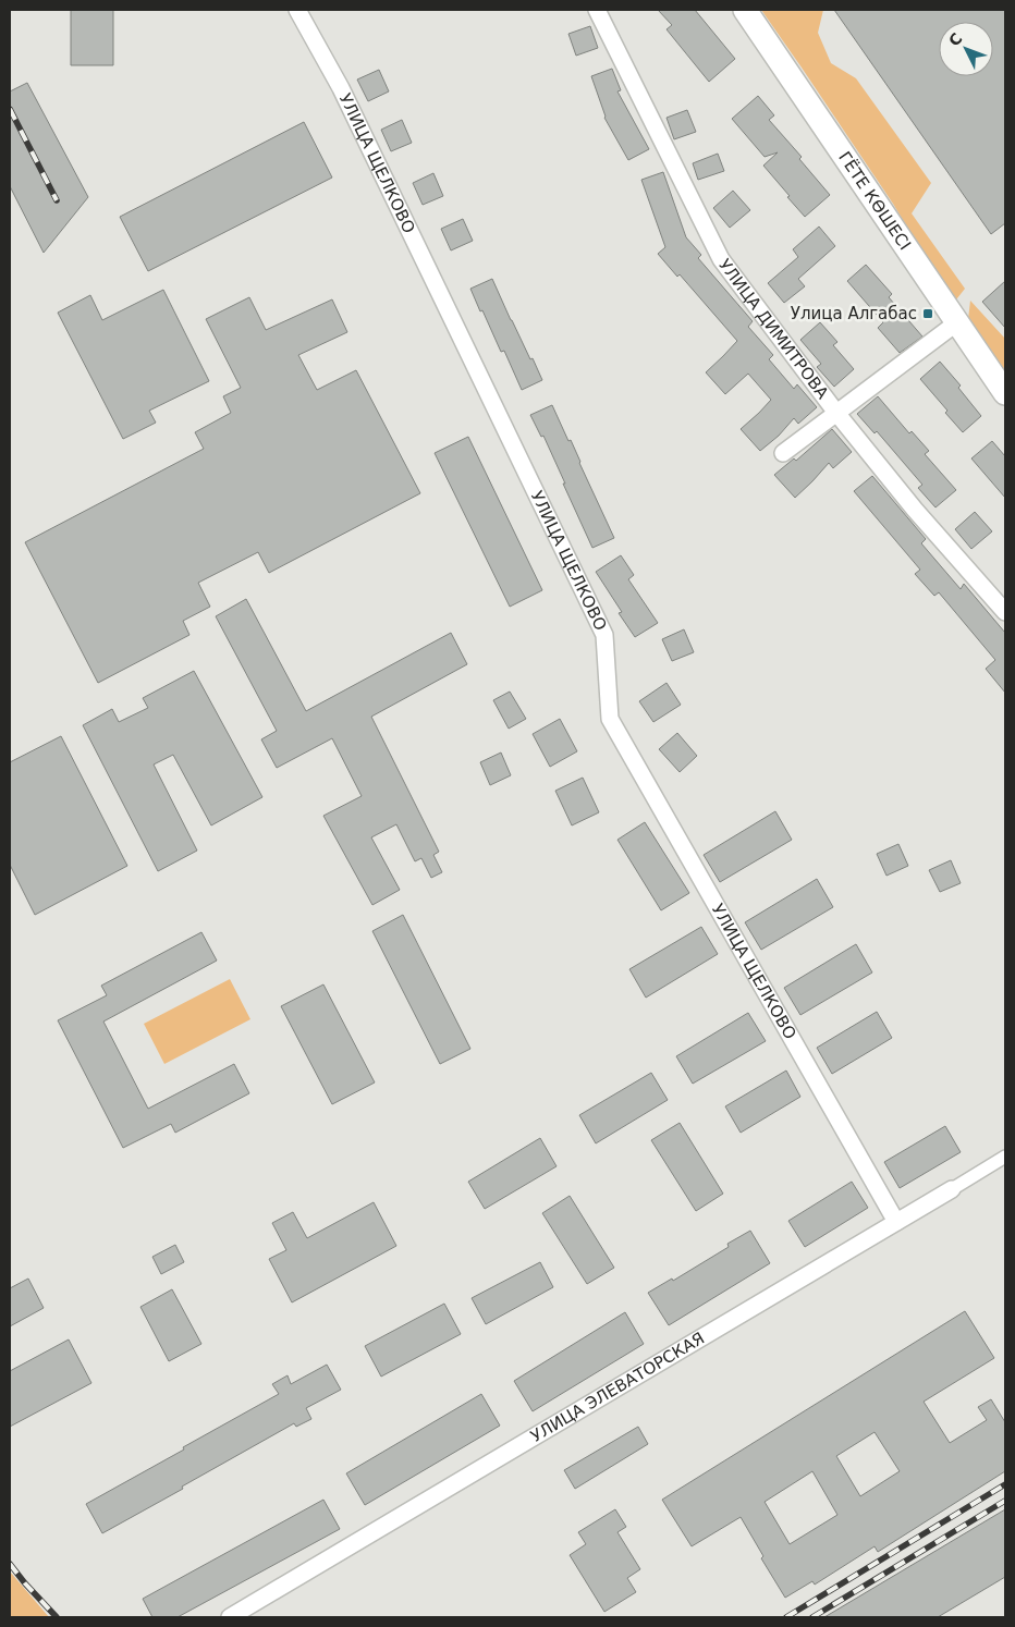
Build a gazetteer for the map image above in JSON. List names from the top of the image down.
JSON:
{
  "streets": {
    "main road": ["ГЁТЕ КӨШЕСІ"],
    "street": ["УЛИЦА ЩЕЛКОВО", "УЛИЦА ДИМИТРОВА", "УЛИЦА ЭЛЕВАТОРСКАЯ"]
  },
  "crossings": [
    ["УЛИЦА ЩЕЛКОВО", "УЛИЦА ЭЛЕВАТОРСКАЯ"]
  ],
  "places": {
    "transit": ["Улица Алгабас"]
  },
  "north": "top left"
}
